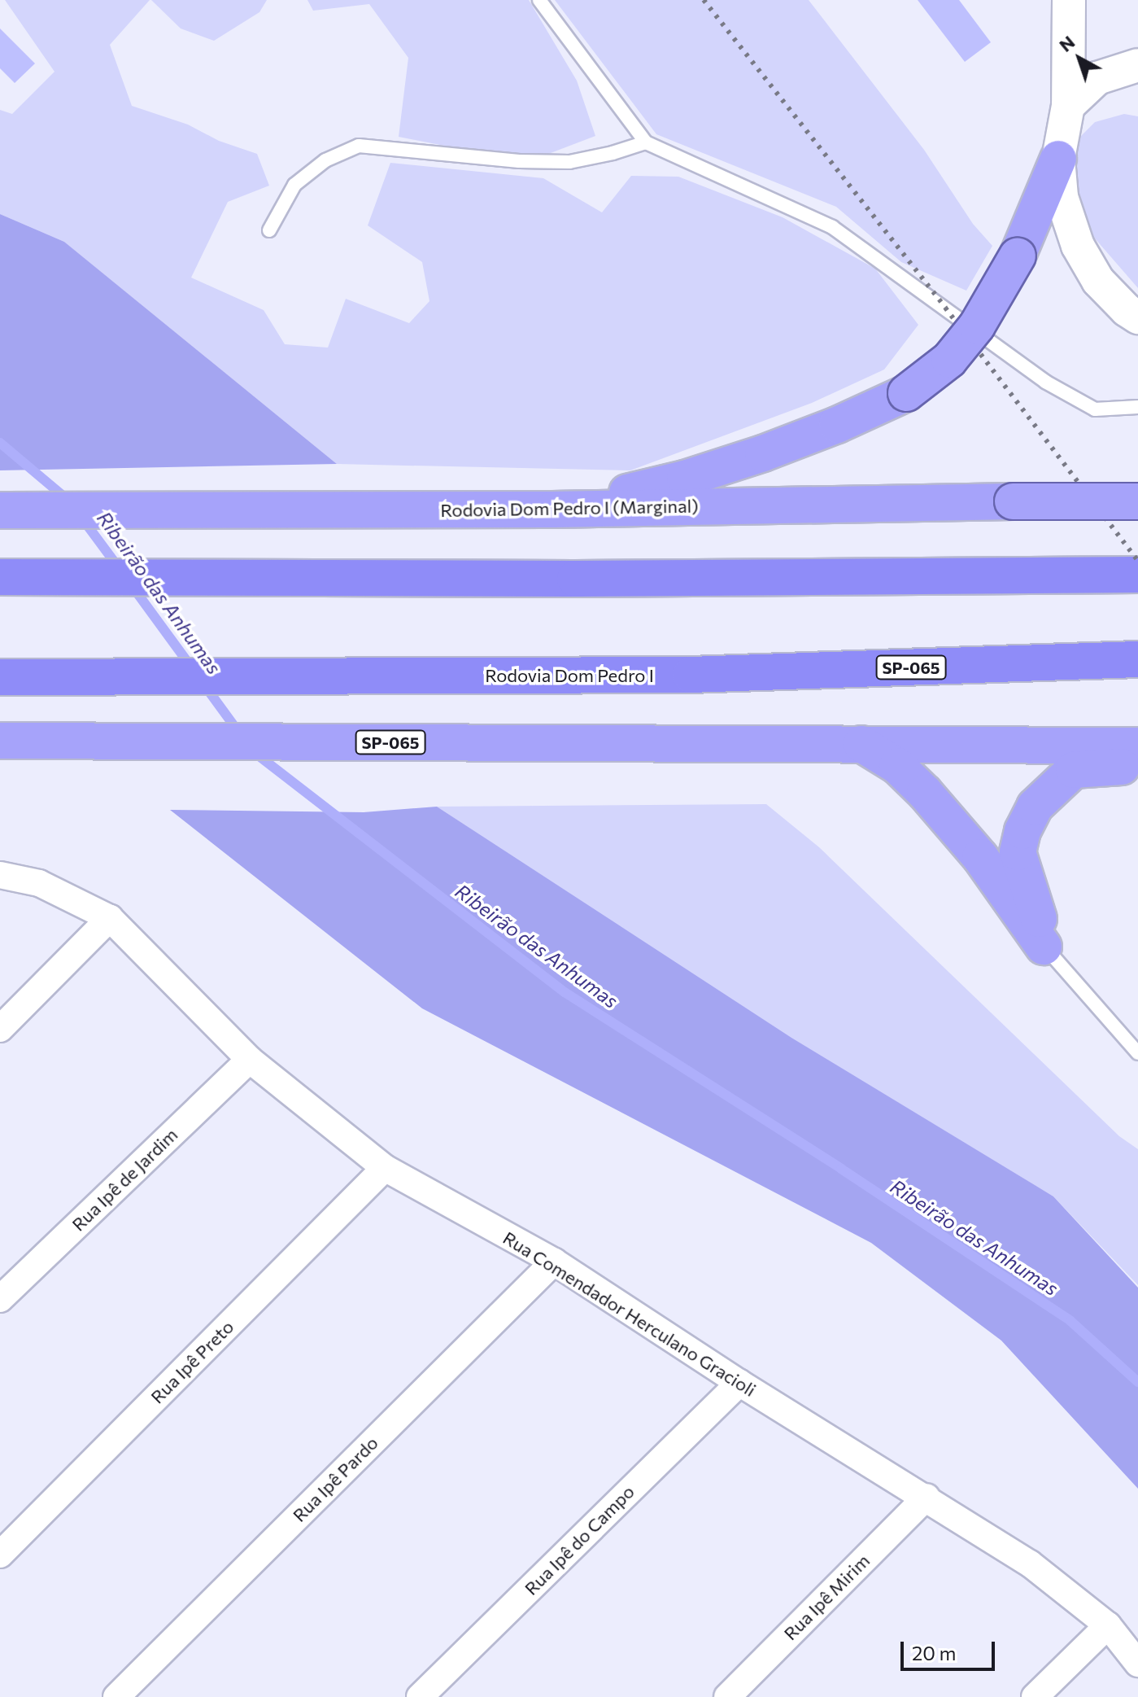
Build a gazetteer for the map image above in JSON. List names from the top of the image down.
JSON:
{
  "streets": {
    "highway": ["Rodovia Dom Pedro I (Marginal)", "SP-065", "Rodovia Dom Pedro I"],
    "street": [
      "Rua Ipê de Jardim",
      "Rua Comendador Herculano Gracioli",
      "Rua Ipê Preto",
      "Rua Ipê Pardo",
      "Rua Ipê do Campo",
      "Rua Ipê Mirim"
    ]
  },
  "crossings": [
    ["Rua Ipê de Jardim", "Rua Comendador Herculano Gracioli"],
    ["Rua Comendador Herculano Gracioli", "Rua Ipê Preto"],
    ["Rua Comendador Herculano Gracioli", "Rua Ipê Pardo"],
    ["Rua Comendador Herculano Gracioli", "Rua Ipê do Campo"],
    ["Rua Comendador Herculano Gracioli", "Rua Ipê Mirim"]
  ],
  "water": ["Ribeirão das Anhumas"],
  "scale_bar": "20 m",
  "north": "top left"
}
